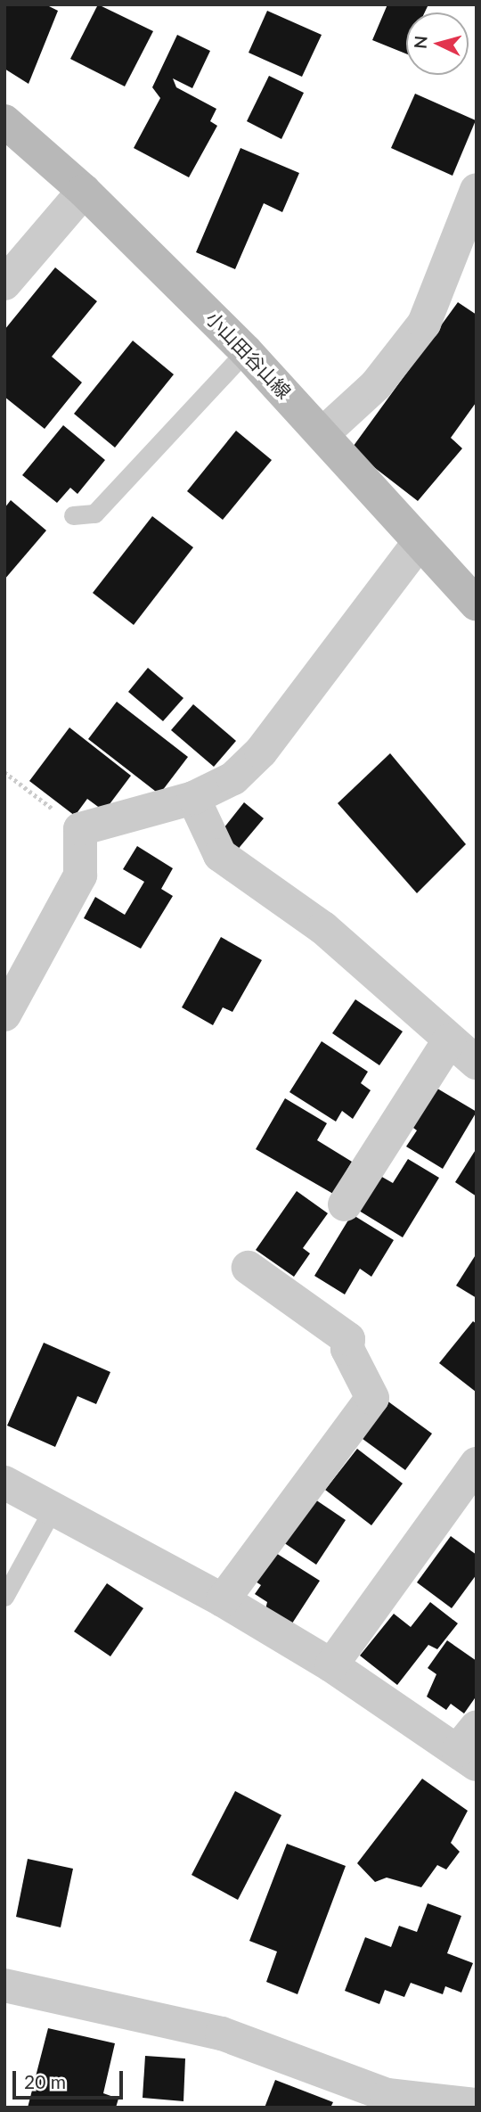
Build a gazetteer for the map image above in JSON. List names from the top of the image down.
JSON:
{
  "streets": {
    "main road": ["小山田谷山線"]
  },
  "scale_bar": "20 m",
  "north": "left"
}
